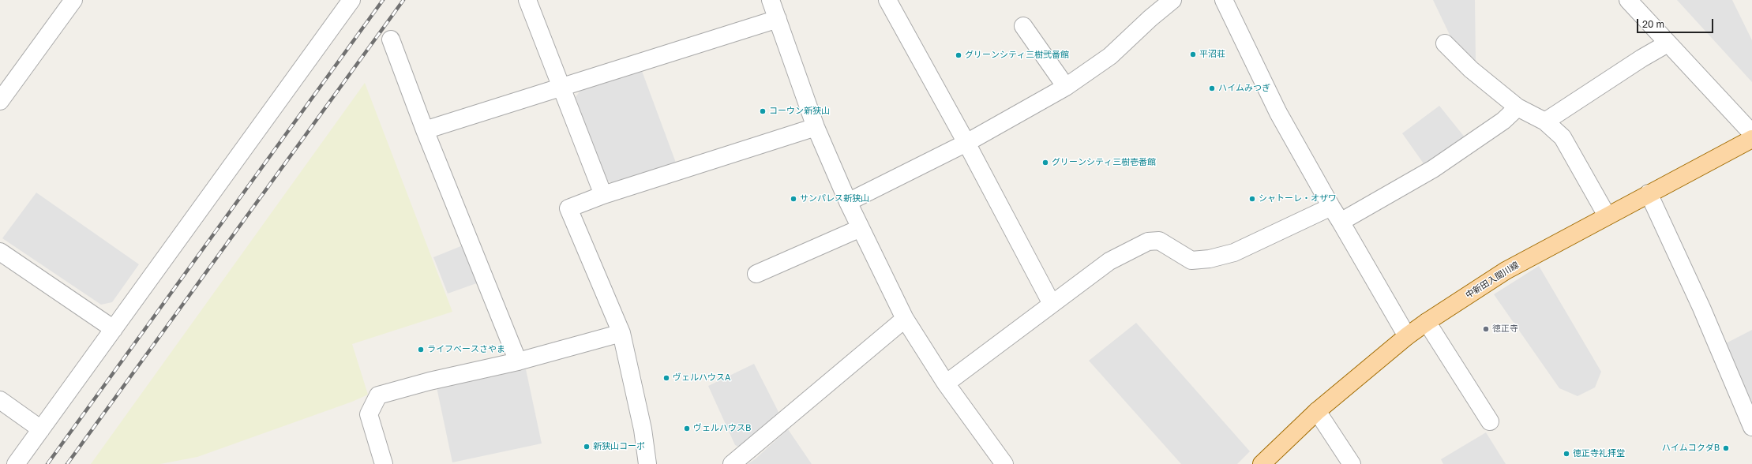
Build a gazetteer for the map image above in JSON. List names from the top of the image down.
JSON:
{
  "streets": {
    "main road": ["中新田入間川線"]
  },
  "places": [
    "平沼荘",
    "グリーンシティ三樹弐番館",
    "ハイムみつぎ",
    "コーウン新狭山",
    "グリーンシティ三樹壱番館",
    "サンパレス新狭山",
    "シャトーレ・オザワ",
    "徳正寺",
    "ライフベースさやま",
    "ヴェルハウスA",
    "ヴェルハウスB",
    "新狭山コーポ",
    "ハイムコクダB",
    "徳正寺礼拝堂"
  ],
  "scale_bar": "20 m"
}
